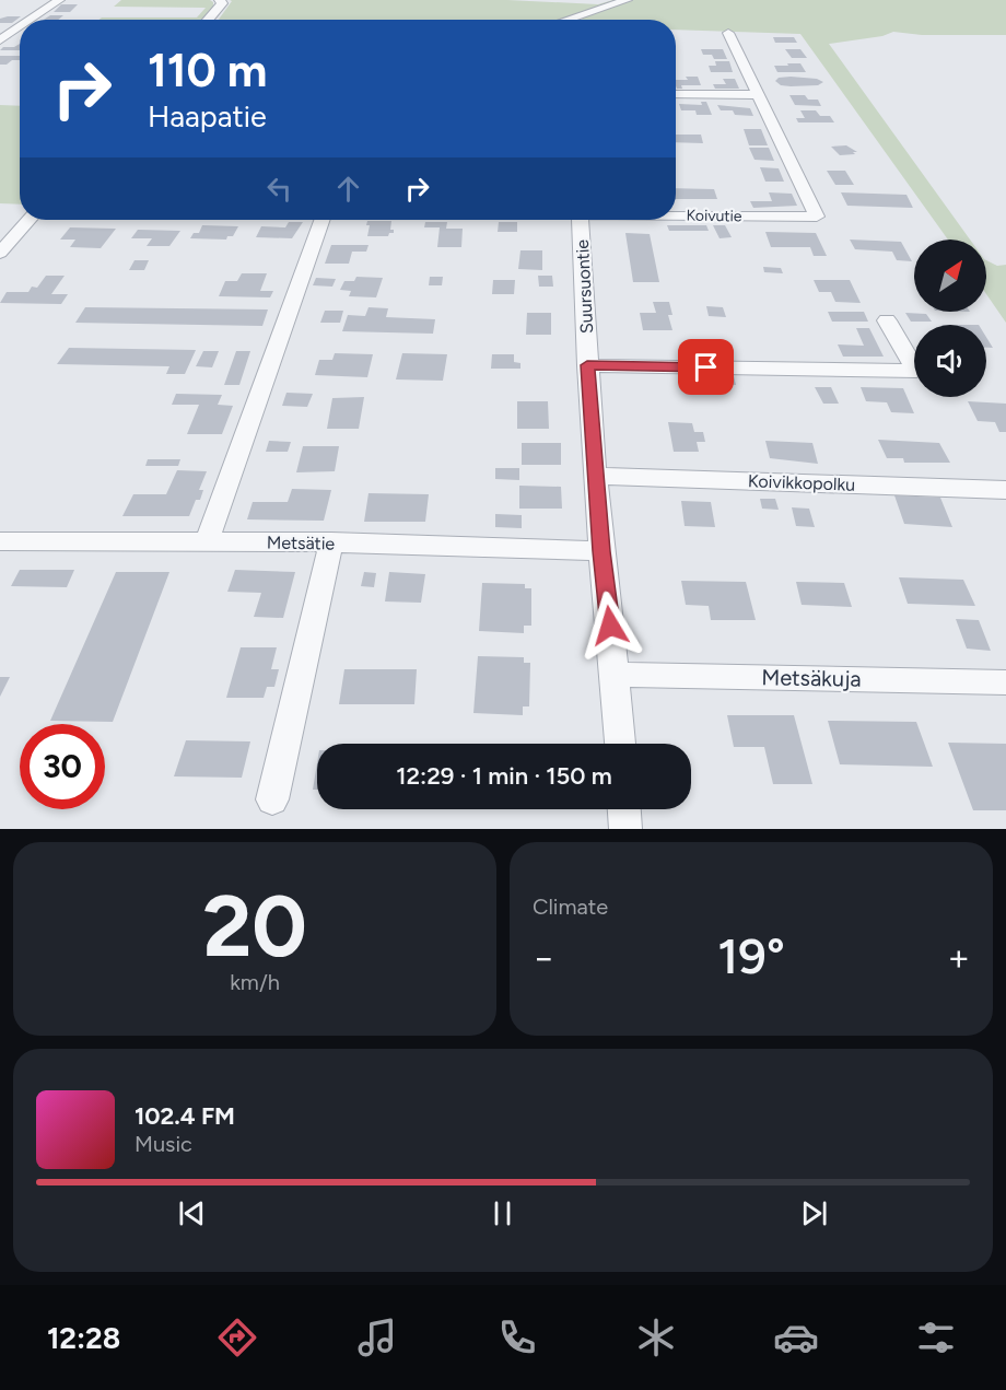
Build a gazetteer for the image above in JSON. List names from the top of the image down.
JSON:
{
  "streets": {
    "street": [
      "Koivutie",
      "Suursuontie",
      "Koivikkopolku",
      "Metsätie",
      "Metsäkuja"
    ]
  },
  "crossings": [
    ["Suursuontie", "Koivikkopolku"],
    ["Suursuontie", "Metsätie"],
    ["Suursuontie", "Metsäkuja"]
  ],
  "north": "top right",
  "page": {
    "turn": ["110 m", "Haapatie"],
    "limit": "30",
    "trip": "12:29 · 1 min · 150 m",
    "tile": [
      ["20", "km/h"],
      "Climate"
    ],
    "heat": ["−", "19°", "+"],
    "song": ["102.4 FM", "Music"],
    "tabs": "12:28"
  }
}
